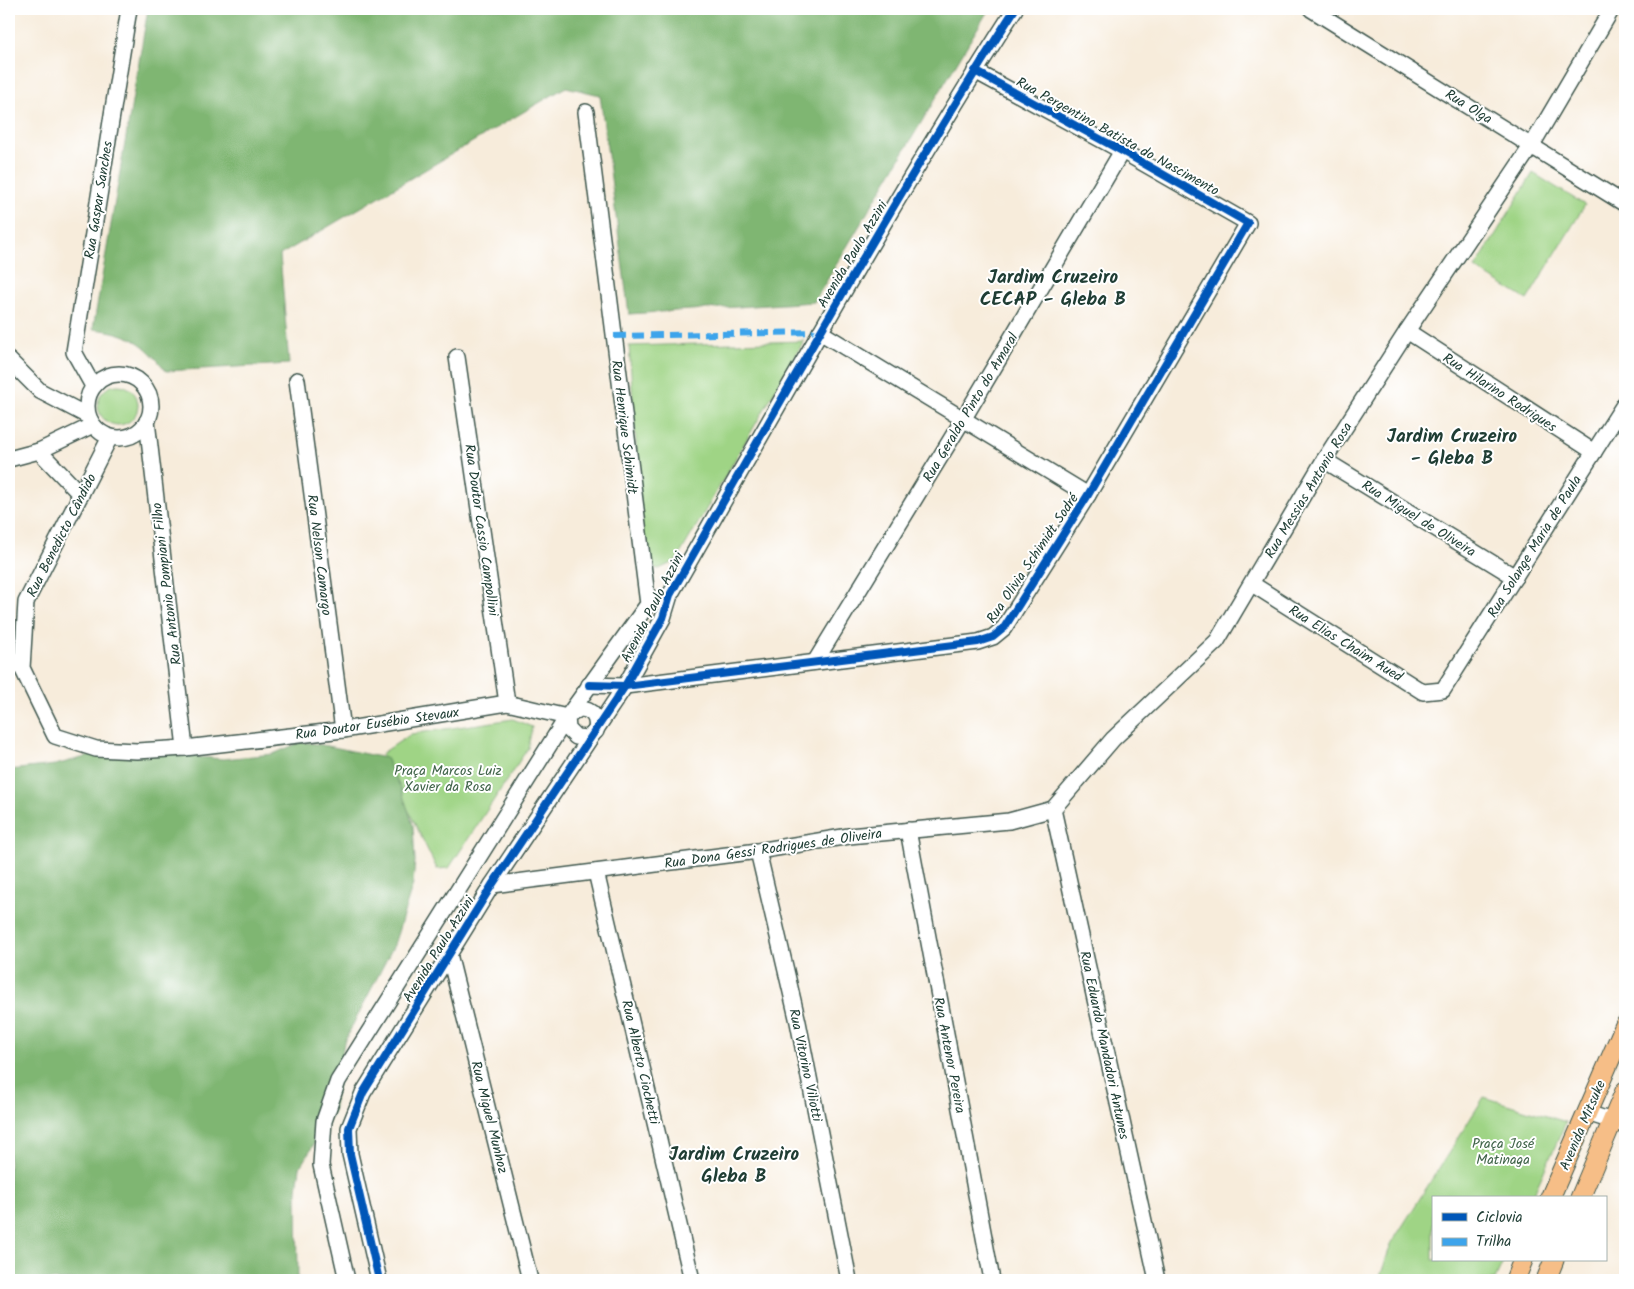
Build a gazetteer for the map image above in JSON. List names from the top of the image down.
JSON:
{
  "streets": {
    "main road": ["Avenida Mitsuke"],
    "street": [
      "Rua Olga",
      "Rua Pergentino Batista do Nascimento",
      "Rua Gaspar Sanches",
      "Avenida Paulo Azzini",
      "Rua Hilarino Rodrigues",
      "Rua Geraldo Pinto do Amaral",
      "Rua Henrique Schimidt",
      "Rua Messias Antonio Rosa",
      "Rua Miguel de Oliveira",
      "Rua Doutor Cassio Campollini",
      "Rua Benedicto Cândido",
      "Rua Solange Maria de Paula",
      "Rua Nelson Camargo",
      "Rua Olivia Schimidt Sodré",
      "Rua Antonio Pompiani Filho",
      "Rua Elias Chaim Aued",
      "Rua Doutor Eusébio Stevaux",
      "Rua Dona Gessi Rodrigues de Oliveira",
      "Rua Eduardo Mandadori Antunes",
      "Rua Antenor Pereira",
      "Rua Alberto Ciochetti",
      "Rua Vitorino Viliotti",
      "Rua Miguel Munhoz"
    ]
  },
  "crossings": [
    ["Rua Olga", "Rua Messias Antonio Rosa"],
    ["Rua Pergentino Batista do Nascimento", "Avenida Paulo Azzini"],
    ["Rua Pergentino Batista do Nascimento", "Rua Geraldo Pinto do Amaral"],
    ["Rua Pergentino Batista do Nascimento", "Rua Olivia Schimidt Sodré"],
    ["Rua Gaspar Sanches", "Rua Benedicto Cândido"],
    ["Rua Gaspar Sanches", "Rua Antonio Pompiani Filho"],
    ["Avenida Paulo Azzini", "Rua Olivia Schimidt Sodré"],
    ["Avenida Paulo Azzini", "Rua Doutor Eusébio Stevaux"],
    ["Avenida Paulo Azzini", "Rua Dona Gessi Rodrigues de Oliveira"],
    ["Avenida Paulo Azzini", "Rua Miguel Munhoz"],
    ["Rua Hilarino Rodrigues", "Rua Messias Antonio Rosa"],
    ["Rua Hilarino Rodrigues", "Rua Solange Maria de Paula"],
    ["Rua Geraldo Pinto do Amaral", "Rua Olivia Schimidt Sodré"],
    ["Rua Messias Antonio Rosa", "Rua Miguel de Oliveira"],
    ["Rua Messias Antonio Rosa", "Rua Elias Chaim Aued"],
    ["Rua Messias Antonio Rosa", "Rua Dona Gessi Rodrigues de Oliveira"],
    ["Rua Messias Antonio Rosa", "Rua Eduardo Mandadori Antunes"],
    ["Rua Miguel de Oliveira", "Rua Solange Maria de Paula"],
    ["Rua Doutor Cassio Campollini", "Rua Doutor Eusébio Stevaux"],
    ["Rua Benedicto Cândido", "Rua Antonio Pompiani Filho"],
    ["Rua Benedicto Cândido", "Rua Doutor Eusébio Stevaux"],
    ["Rua Solange Maria de Paula", "Rua Elias Chaim Aued"],
    ["Rua Nelson Camargo", "Rua Doutor Eusébio Stevaux"],
    ["Rua Antonio Pompiani Filho", "Rua Doutor Eusébio Stevaux"],
    ["Rua Dona Gessi Rodrigues de Oliveira", "Rua Eduardo Mandadori Antunes"],
    ["Rua Dona Gessi Rodrigues de Oliveira", "Rua Antenor Pereira"],
    ["Rua Dona Gessi Rodrigues de Oliveira", "Rua Alberto Ciochetti"],
    ["Rua Dona Gessi Rodrigues de Oliveira", "Rua Vitorino Viliotti"]
  ],
  "districts": ["Jardim Cruzeiro CECAP - Gleba B", "Jardim Cruzeiro - Gleba B", "Jardim Cruzeiro Gleba B"],
  "parks": ["Praça Marcos Luiz Xavier da Rosa", "Praça José Matinaga"],
  "legend": ["Ciclovia", "Trilha"]
}
